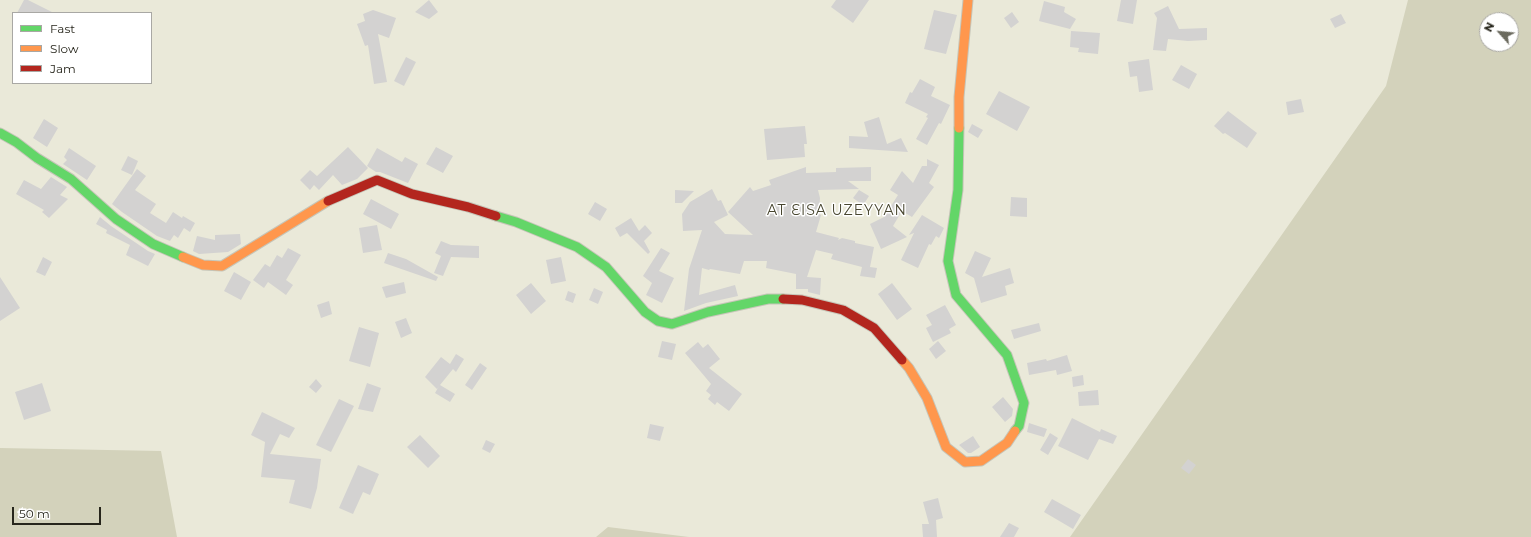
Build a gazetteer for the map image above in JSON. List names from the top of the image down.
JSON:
{
  "districts": ["AT ƐISA UZEYYAN"],
  "legend": ["Fast", "Slow", "Jam"],
  "scale_bar": "50 m",
  "north": "top left"
}
